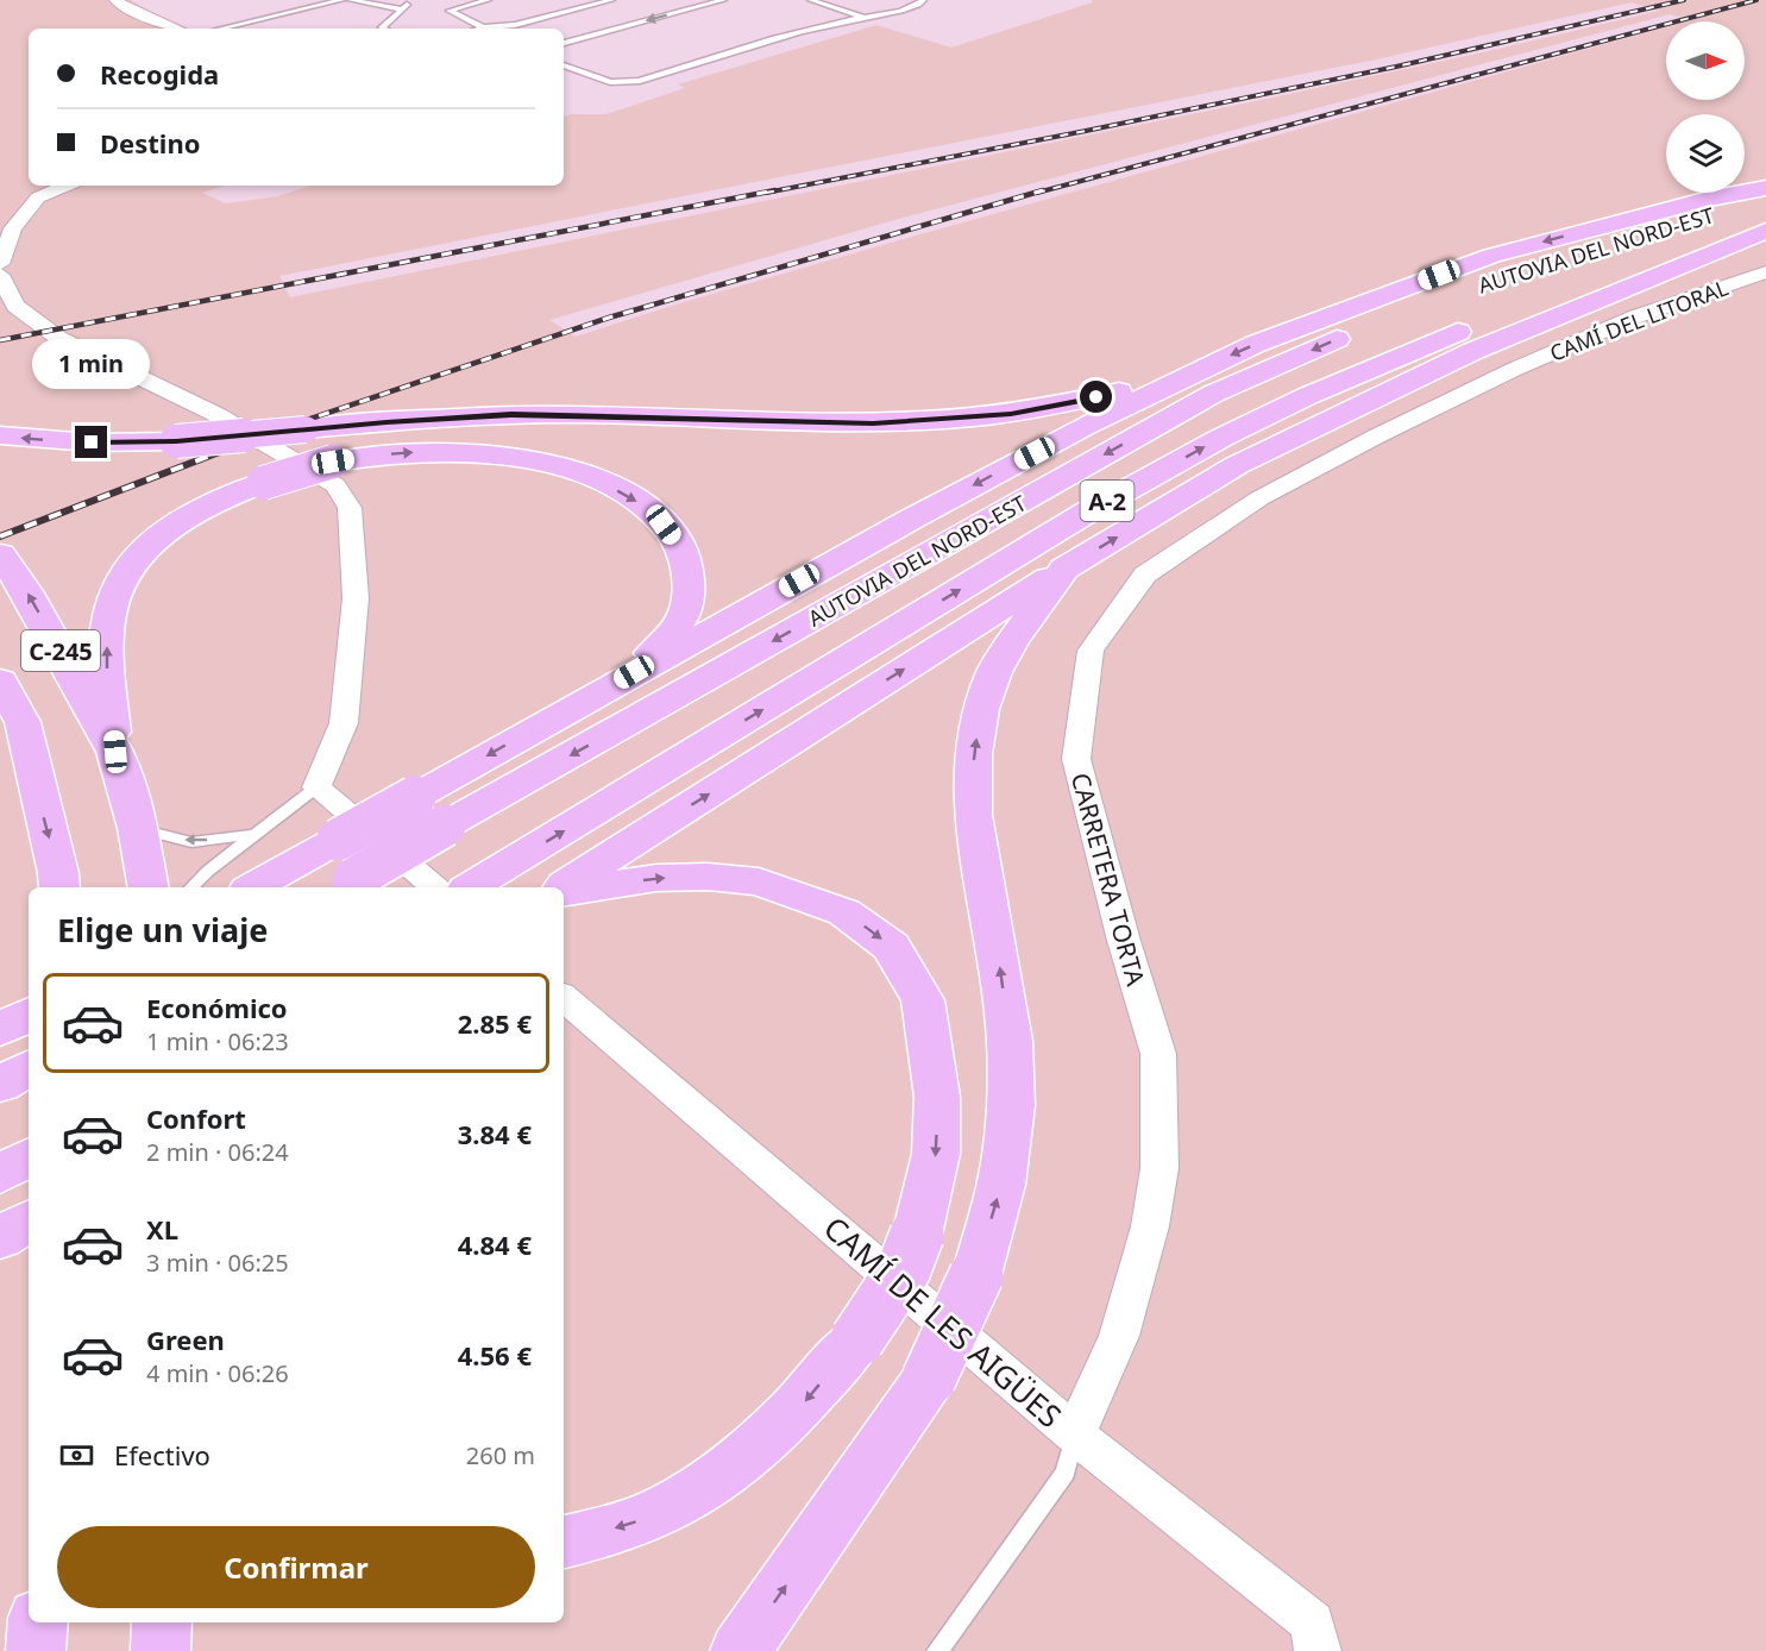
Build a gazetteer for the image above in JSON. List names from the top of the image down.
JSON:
{
  "streets": {
    "highway": ["AUTOVIA DEL NORD-EST", "A-2", "C-245"],
    "street": ["CAMÍ DEL LITORAL", "CARRETERA TORTA", "CAMÍ DE LES AIGÜES"]
  },
  "crossings": [
    ["CAMÍ DEL LITORAL", "CARRETERA TORTA"],
    ["CARRETERA TORTA", "CAMÍ DE LES AIGÜES"]
  ],
  "north": "right",
  "page": {
    "banner": ["Recogida", "Destino"],
    "bubble": "1 min",
    "heading": "Elige un viaje",
    "list": [
      {
        "name": "Económico",
        "note": "1 min · 06:23",
        "value": "2.85 €"
      },
      {
        "name": "Confort",
        "note": "2 min · 06:24",
        "value": "3.84 €"
      },
      {
        "name": "XL",
        "note": "3 min · 06:25",
        "value": "4.84 €"
      },
      {
        "name": "Green",
        "note": "4 min · 06:26",
        "value": "4.56 €"
      }
    ],
    "pay": ["Efectivo", "260 m"],
    "buttons": "Confirmar"
  }
}
